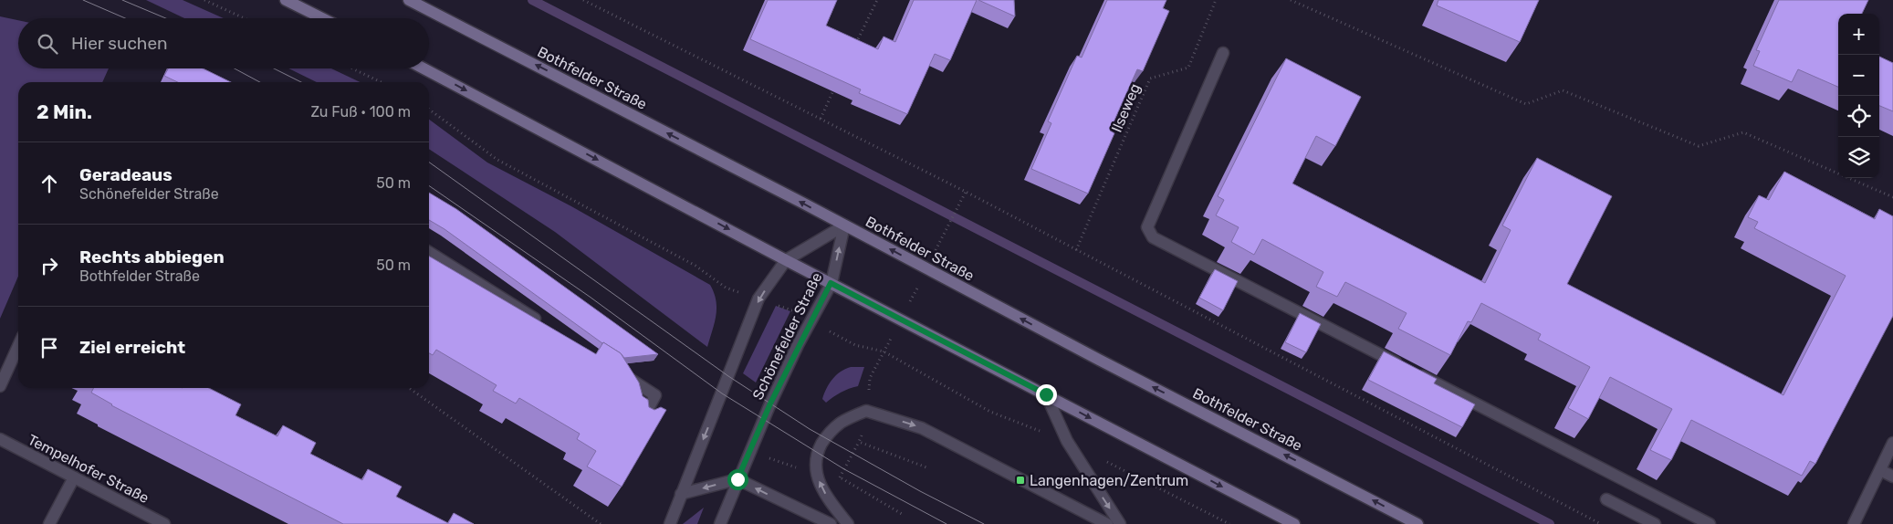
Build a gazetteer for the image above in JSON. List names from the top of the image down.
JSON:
{
  "streets": {
    "main road": ["Bothfelder Straße"],
    "street": ["Schönefelder Straße", "Tempelhofer Straße"],
    "path": ["Ilseweg"]
  },
  "crossings": [
    ["Bothfelder Straße", "Schönefelder Straße"]
  ],
  "places": {
    "transit": ["Langenhagen/Zentrum"]
  },
  "page": {
    "map_buttons": ["+", "−"],
    "search": "Hier suchen",
    "heading": ["2 Min.", "Zu Fuß · 100 m"],
    "list": [
      ["Geradeaus", "Schönefelder Straße", "50 m"],
      ["Rechts abbiegen", "Bothfelder Straße", "50 m"],
      "Ziel erreicht"
    ]
  }
}
